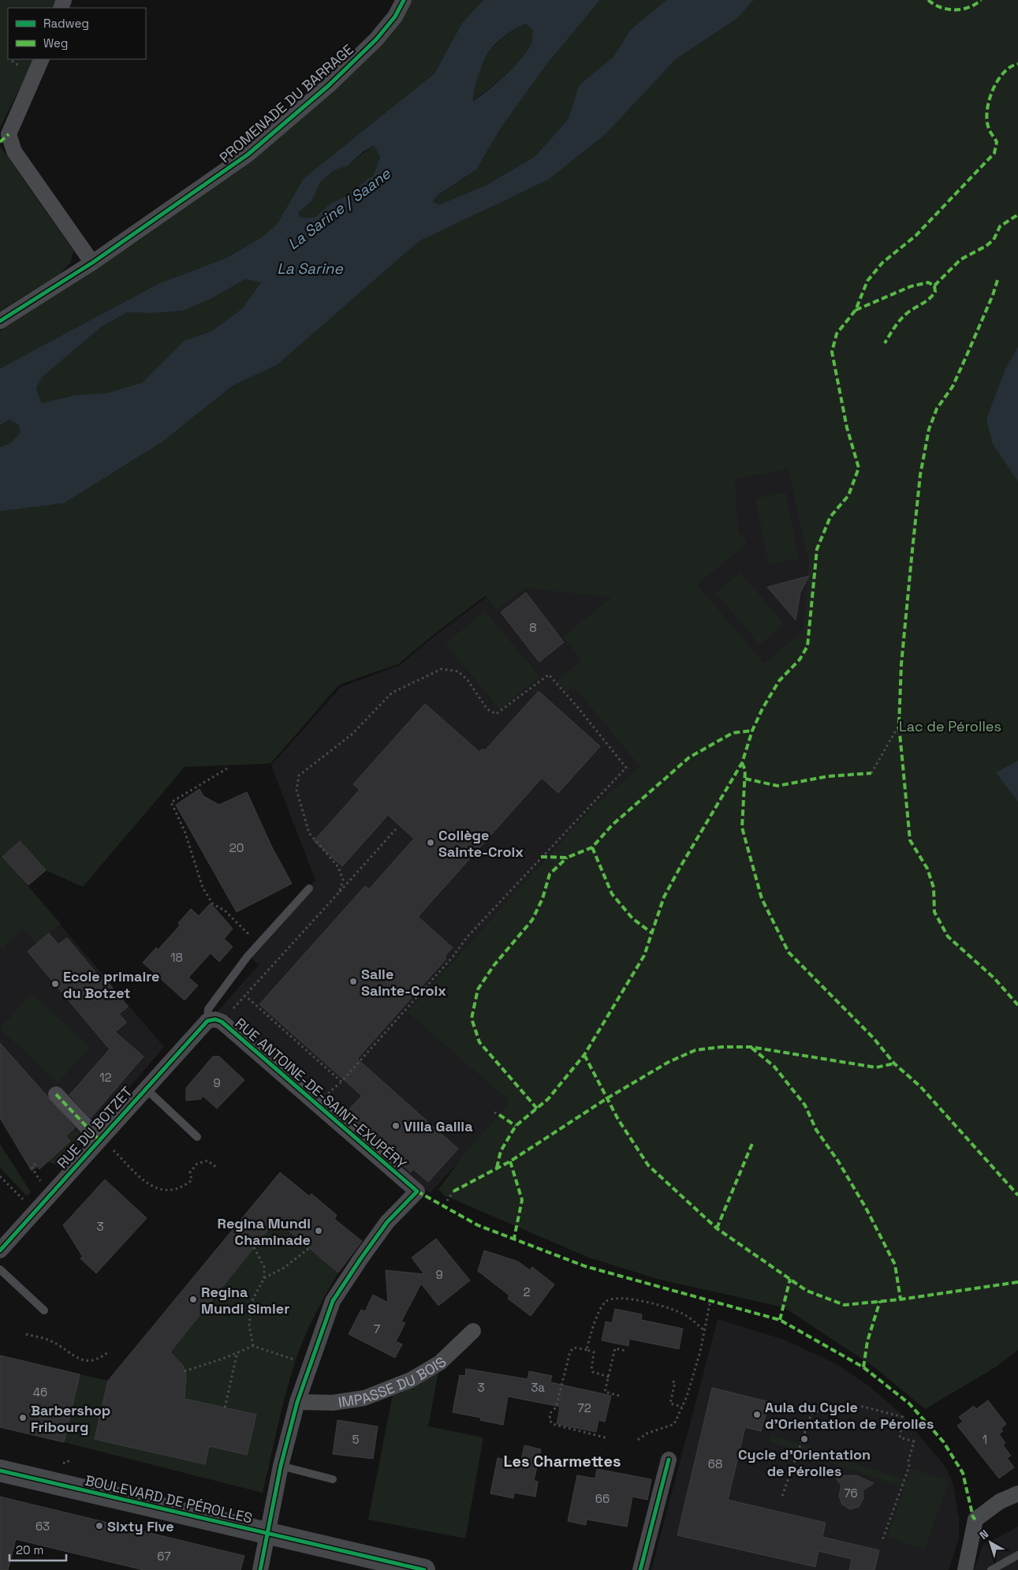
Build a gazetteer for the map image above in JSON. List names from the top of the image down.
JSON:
{
  "streets": {
    "main road": ["BOULEVARD DE PÉROLLES"],
    "street": [
      "PROMENADE DU BARRAGE",
      "RUE ANTOINE-DE-SAINT-EXUPÉRY",
      "RUE DU BOTZET",
      "IMPASSE DU BOIS"
    ]
  },
  "crossings": [
    ["RUE ANTOINE-DE-SAINT-EXUPÉRY", "RUE DU BOTZET"]
  ],
  "districts": ["Les Charmettes"],
  "water": ["La Sarine / Saane", "La Sarine"],
  "parks": ["Lac de Pérolles"],
  "places": [
    "Collège Sainte-Croix",
    "Salle Sainte-Croix",
    "Ecole primaire du Botzet",
    "Villa Gallia",
    "Regina Mundi Chaminade",
    "Regina Mundi Simler",
    "Aula du Cycle d'Orientation de Pérolles",
    "Barbershop Fribourg",
    "Cycle d'Orientation de Pérolles",
    "Sixty Five"
  ],
  "house_numbers": [
    "8",
    "20",
    "18",
    "12",
    "9",
    "3",
    "9",
    "2",
    "7",
    "3",
    "3a",
    "46",
    "72",
    "5",
    "1",
    "68",
    "76",
    "66",
    "63",
    "67"
  ],
  "legend": ["Radweg", "Weg"],
  "scale_bar": "20 m",
  "north": "top left"
}
